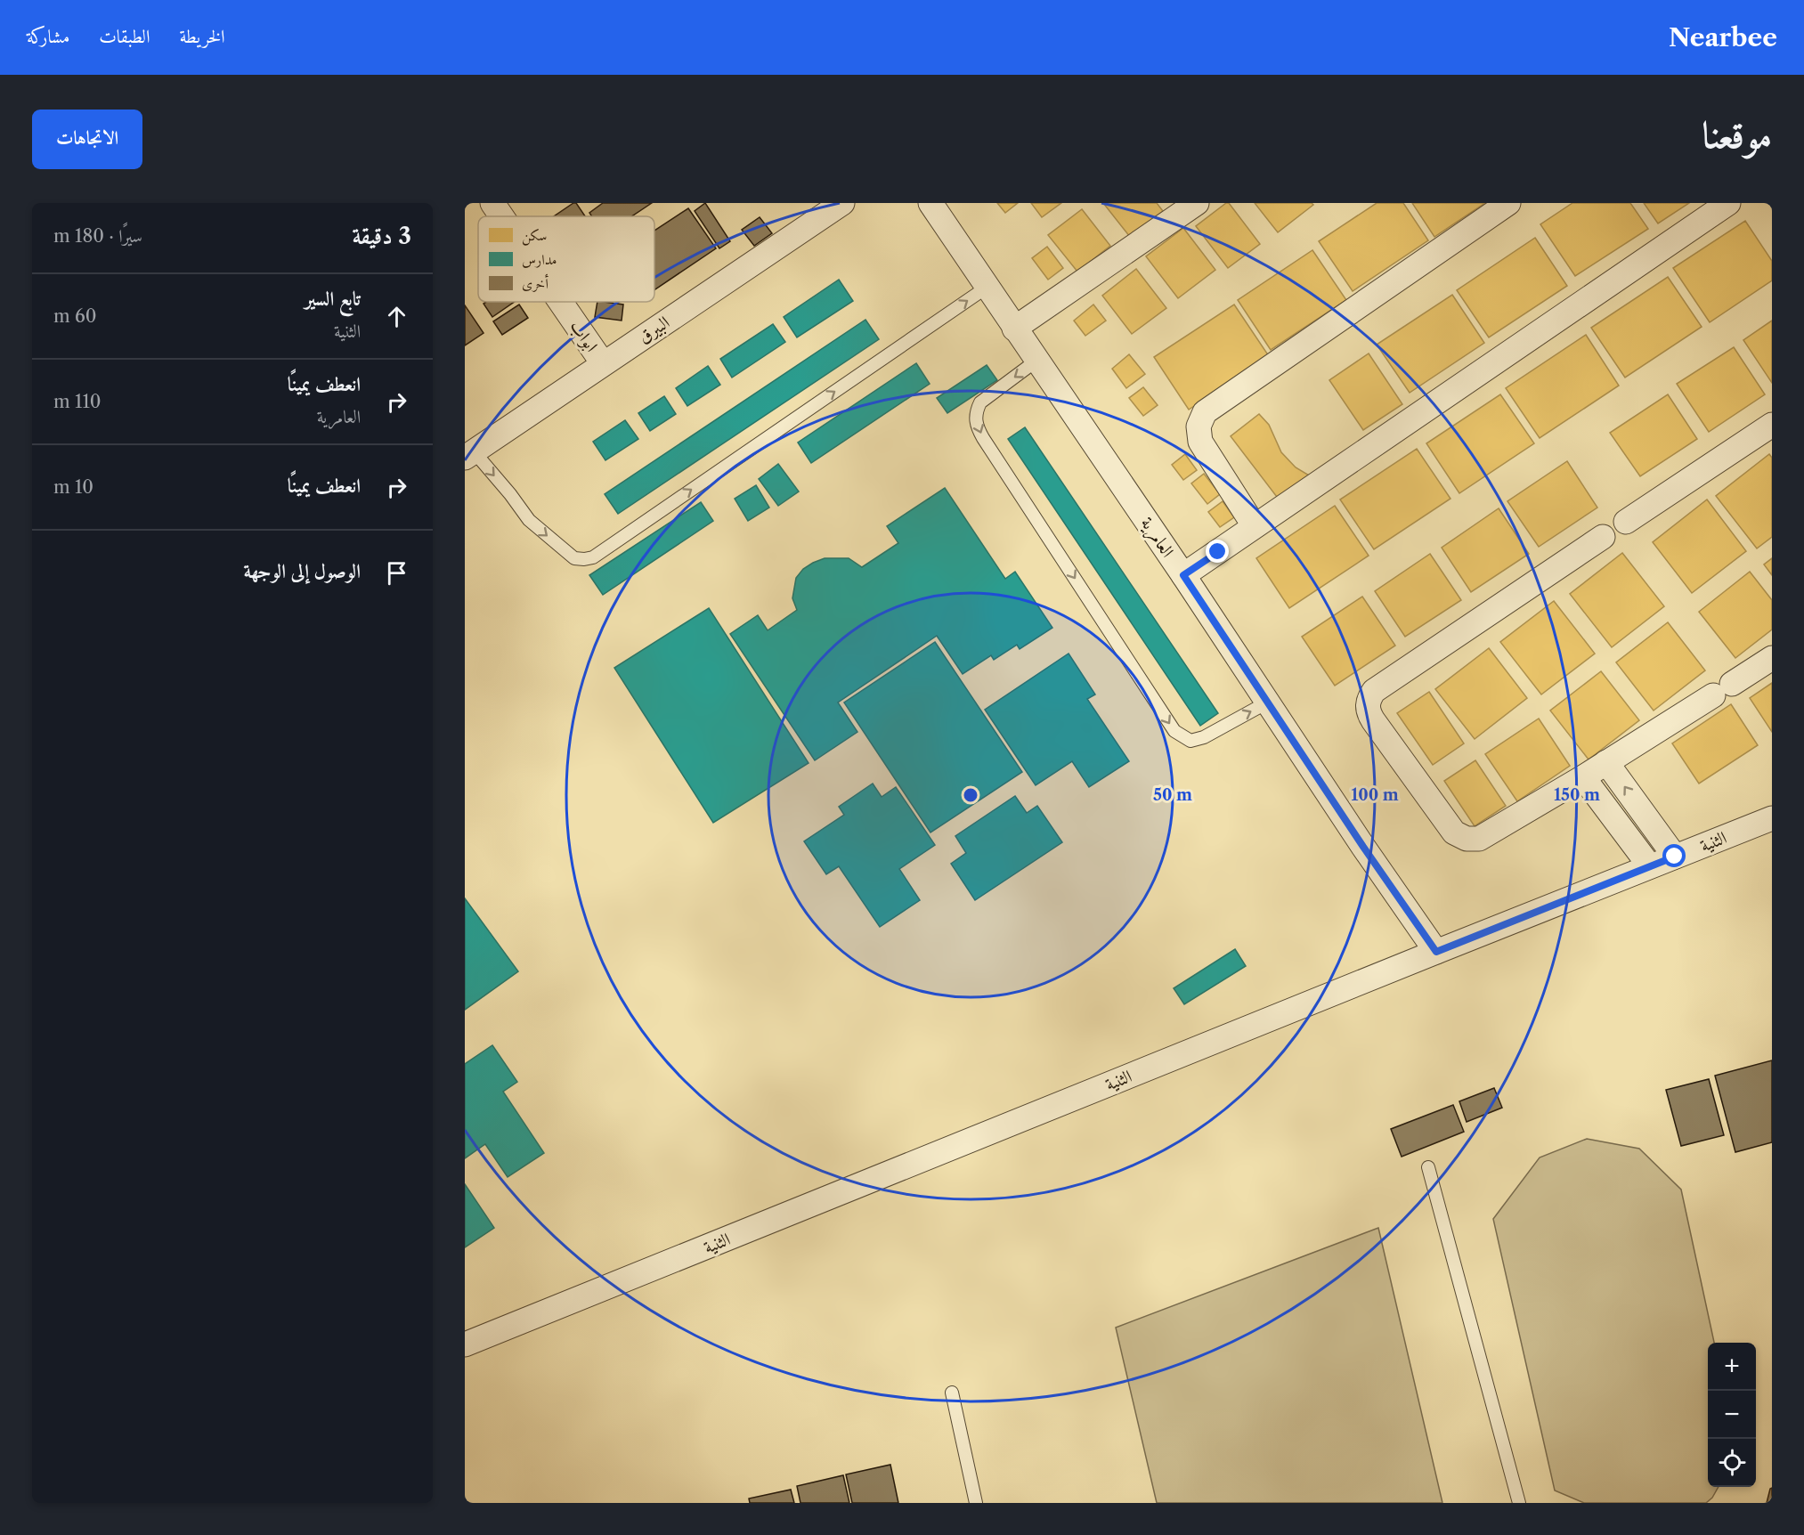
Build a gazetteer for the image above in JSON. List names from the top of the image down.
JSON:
{
  "streets": {
    "street": [
      "البيرق",
      "ابواب",
      "العامرية",
      "الثنية"
    ]
  },
  "crossings": [
    ["البيرق", "ابواب"],
    ["العامرية", "الثنية"]
  ],
  "legend": ["سكن", "مدارس", "أخرى"],
  "page": {
    "header": "Nearbee",
    "nav": ["الخريطة", "الطبقات", "مشاركة"],
    "title": "موقعنا",
    "buttons": "الاتجاهات",
    "heading": ["3 دقيقة", "سيرًا · 180 m"],
    "list": [
      ["تابع السير", "الثنية", "60 m"],
      ["انعطف يمينًا", "العامرية", "110 m"],
      ["انعطف يمينًا", "10 m"],
      "الوصول إلى الوجهة"
    ],
    "map_buttons": ["+", "−"]
  },
  "rings": ["50 m", "100 m", "150 m"]
}
